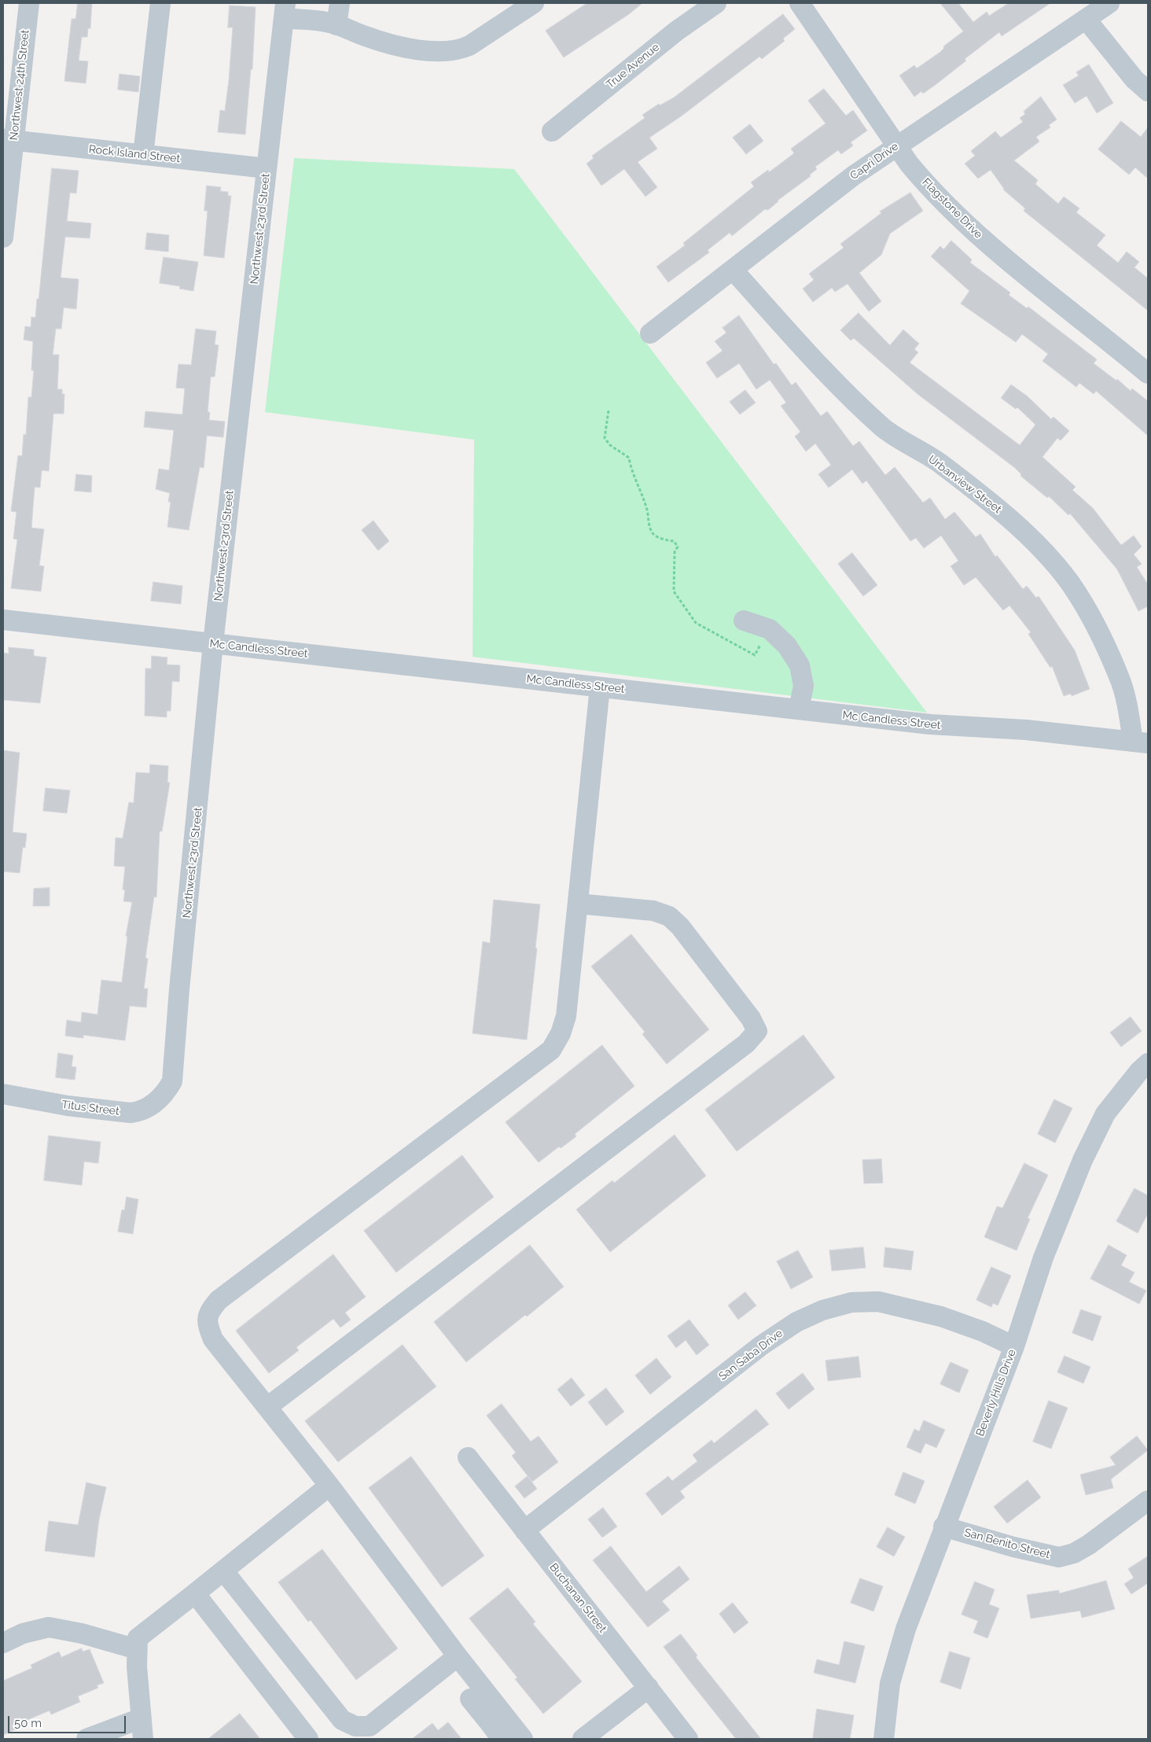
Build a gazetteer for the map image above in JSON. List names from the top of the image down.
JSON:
{
  "streets": {
    "street": [
      "True Avenue",
      "Northwest 24th Street",
      "Rock Island Street",
      "Capri Drive",
      "Flagstone Drive",
      "Northwest 23rd Street",
      "Urbanview Street",
      "Mc Candless Street",
      "Titus Street",
      "San Saba Drive",
      "Beverly Hills Drive",
      "San Benito Street",
      "Buchanan Street"
    ]
  },
  "crossings": [
    ["Northwest 24th Street", "Rock Island Street"],
    ["Rock Island Street", "Northwest 23rd Street"],
    ["Capri Drive", "Flagstone Drive"],
    ["Capri Drive", "Urbanview Street"],
    ["Northwest 23rd Street", "Mc Candless Street"],
    ["Northwest 23rd Street", "Titus Street"],
    ["Urbanview Street", "Mc Candless Street"],
    ["San Saba Drive", "Beverly Hills Drive"],
    ["San Saba Drive", "Buchanan Street"],
    ["Beverly Hills Drive", "San Benito Street"]
  ],
  "scale_bar": "50 m"
}
